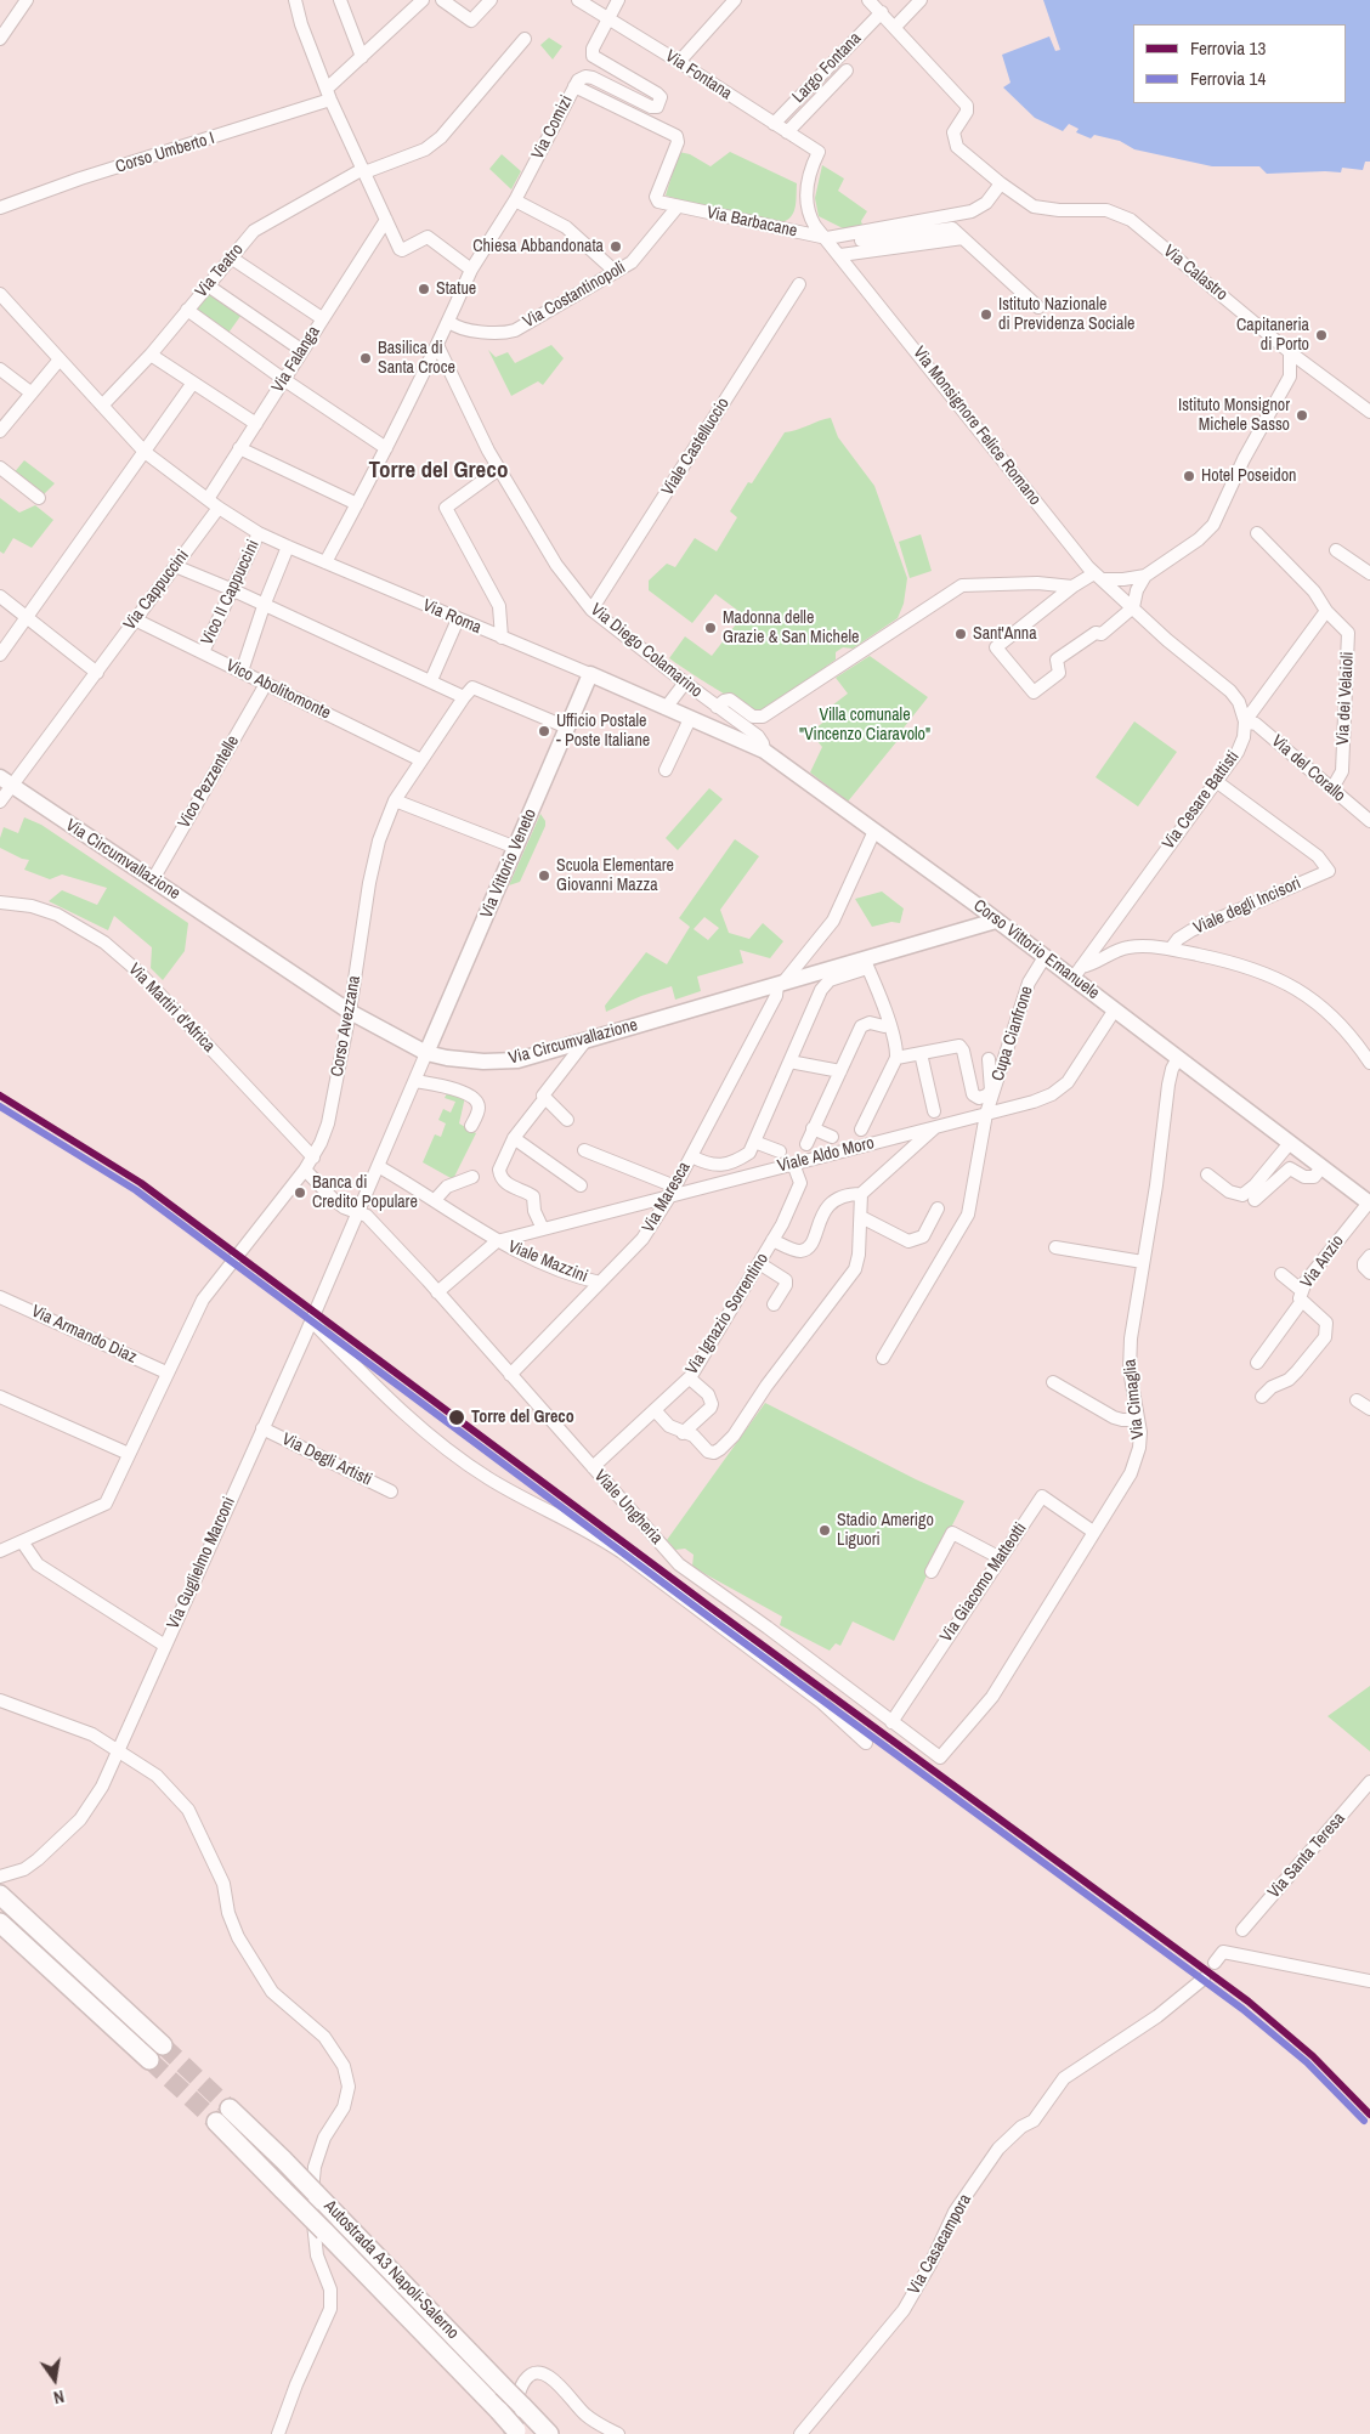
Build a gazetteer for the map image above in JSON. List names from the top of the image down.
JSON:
{
  "streets": {
    "highway": ["Autostrada A3 Napoli-Salerno"],
    "main road": [
      "Via Roma",
      "Via Circumvallazione",
      "Via Vittorio Veneto",
      "Corso Vittorio Emanuele"
    ],
    "street": [
      "Largo Fontana",
      "Via Fontana",
      "Via Comizi",
      "Corso Umberto I",
      "Via Barbacane",
      "Via Teatro",
      "Via Calastro",
      "Via Costantinopoli",
      "Via Falanga",
      "Via Monsignore Felice Romano",
      "Viale Castelluccio",
      "Via Cappuccini",
      "Vico II Cappuccini",
      "Via Diego Colamarino",
      "Vico Abolitomonte",
      "Via dei Velaioli",
      "Via del Corallo",
      "Vico Pezzentelle",
      "Via Cesare Battisti",
      "Viale degli Incisori",
      "Via Martiri d'Africa",
      "Corso Avezzana",
      "Cupa Cianfrone",
      "Viale Aldo Moro",
      "Via Maresca",
      "Viale Mazzini",
      "Via Anzio",
      "Via Ignazio Sorrentino",
      "Via Armando Diaz",
      "Via Cimaglia",
      "Via Degli Artisti",
      "Viale Ungheria",
      "Via Guglielmo Marconi",
      "Via Giacomo Matteotti",
      "Via Santa Teresa",
      "Via Casacampora"
    ]
  },
  "crossings": [
    ["Largo Fontana", "Via Fontana"],
    ["Via Fontana", "Via Comizi"],
    ["Via Fontana", "Via Monsignore Felice Romano"],
    ["Via Comizi", "Via Costantinopoli"],
    ["Via Comizi", "Via Roma"],
    ["Via Comizi", "Via Diego Colamarino"],
    ["Via Barbacane", "Via Costantinopoli"],
    ["Via Barbacane", "Via Monsignore Felice Romano"],
    ["Via Teatro", "Via Roma"],
    ["Via Falanga", "Via Roma"],
    ["Viale Castelluccio", "Via Diego Colamarino"],
    ["Via Cappuccini", "Via Roma"],
    ["Via Cappuccini", "Vico Abolitomonte"],
    ["Via Cappuccini", "Via Circumvallazione"],
    ["Vico II Cappuccini", "Via Roma"],
    ["Vico II Cappuccini", "Vico Abolitomonte"],
    ["Via Roma", "Via Vittorio Veneto"],
    ["Via Roma", "Corso Vittorio Emanuele"],
    ["Via Diego Colamarino", "Corso Vittorio Emanuele"],
    ["Vico Abolitomonte", "Vico Pezzentelle"],
    ["Vico Abolitomonte", "Corso Avezzana"],
    ["Via dei Velaioli", "Via del Corallo"],
    ["Via del Corallo", "Via Cesare Battisti"],
    ["Vico Pezzentelle", "Via Circumvallazione"],
    ["Via Cesare Battisti", "Viale degli Incisori"],
    ["Via Cesare Battisti", "Corso Vittorio Emanuele"],
    ["Via Circumvallazione", "Via Vittorio Veneto"],
    ["Via Circumvallazione", "Corso Vittorio Emanuele"],
    ["Via Circumvallazione", "Corso Avezzana"],
    ["Via Circumvallazione", "Via Maresca"],
    ["Via Circumvallazione", "Via Guglielmo Marconi"],
    ["Via Vittorio Veneto", "Via Guglielmo Marconi"],
    ["Corso Vittorio Emanuele", "Cupa Cianfrone"],
    ["Corso Vittorio Emanuele", "Viale Aldo Moro"],
    ["Corso Vittorio Emanuele", "Via Maresca"],
    ["Corso Vittorio Emanuele", "Via Anzio"],
    ["Corso Vittorio Emanuele", "Via Cimaglia"],
    ["Via Martiri d'Africa", "Corso Avezzana"],
    ["Corso Avezzana", "Via Armando Diaz"],
    ["Cupa Cianfrone", "Viale Aldo Moro"],
    ["Viale Aldo Moro", "Via Maresca"],
    ["Viale Aldo Moro", "Viale Mazzini"],
    ["Viale Aldo Moro", "Via Ignazio Sorrentino"],
    ["Via Maresca", "Viale Mazzini"],
    ["Via Maresca", "Viale Ungheria"],
    ["Viale Mazzini", "Via Guglielmo Marconi"],
    ["Via Ignazio Sorrentino", "Viale Ungheria"],
    ["Via Cimaglia", "Viale Ungheria"],
    ["Via Cimaglia", "Via Giacomo Matteotti"],
    ["Via Degli Artisti", "Via Guglielmo Marconi"],
    ["Viale Ungheria", "Via Guglielmo Marconi"],
    ["Viale Ungheria", "Via Giacomo Matteotti"]
  ],
  "districts": ["Torre del Greco"],
  "parks": ["Villa comunale \"Vincenzo Ciaravolo\""],
  "places": [
    "Chiesa Abbandonata",
    "Statue",
    "Istituto Nazionale di Previdenza Sociale",
    "Capitaneria di Porto",
    "Basilica di Santa Croce",
    "Istituto Monsignor Michele Sasso",
    "Hotel Poseidon",
    "Madonna delle Grazie & San Michele",
    "Sant'Anna",
    "Ufficio Postale - Poste Italiane",
    "Scuola Elementare Giovanni Mazza",
    "Banca di Credito Populare",
    "Torre del Greco",
    "Stadio Amerigo Liguori"
  ],
  "lines": ["rail line 13", "rail line 14"],
  "legend": ["Ferrovia 13", "Ferrovia 14"],
  "north": "bottom"
}
